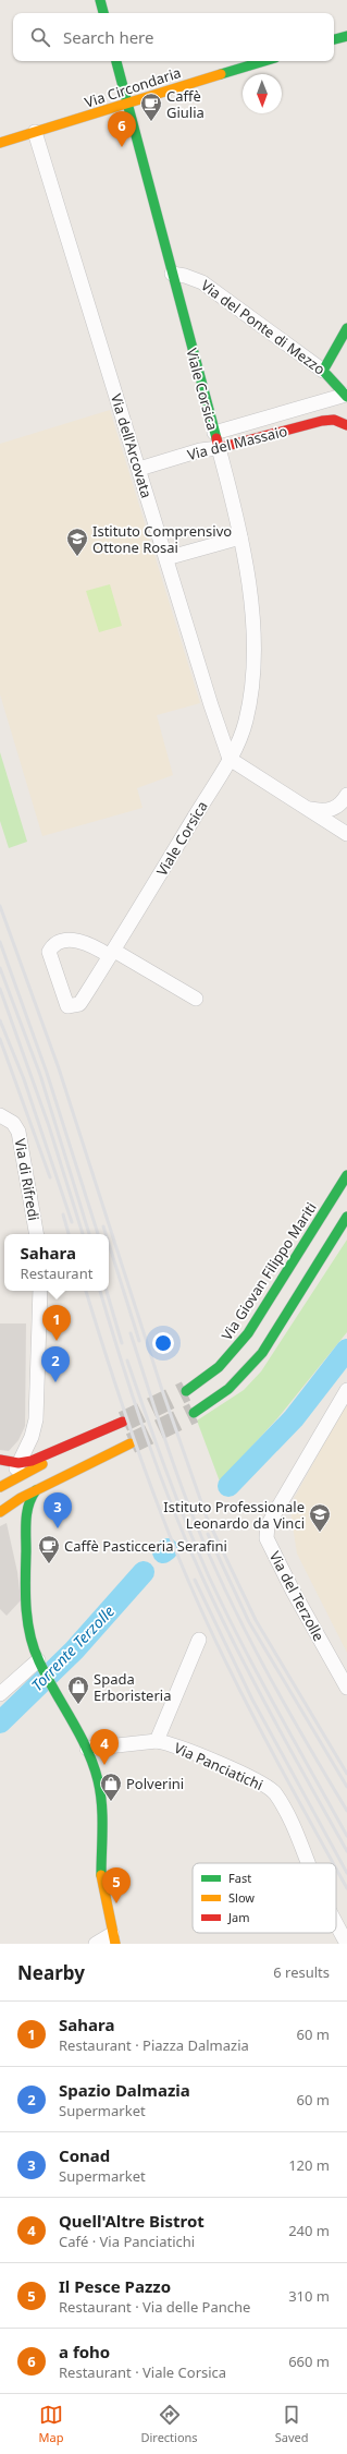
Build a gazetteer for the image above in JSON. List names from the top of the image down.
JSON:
{
  "streets": {
    "main road": [
      "Via Circondaria",
      "Via del Ponte di Mezzo",
      "Viale Corsica",
      "Via del Massaio",
      "Via Giovan Filippo Mariti"
    ],
    "street": [
      "Via dell'Arcovata",
      "Via di Rifredi",
      "Via del Terzolle",
      "Via Panciatichi"
    ]
  },
  "crossings": [
    ["Via Circondaria", "Viale Corsica"],
    ["Via Circondaria", "Via dell'Arcovata"],
    ["Via del Ponte di Mezzo", "Viale Corsica"],
    ["Via del Ponte di Mezzo", "Via del Massaio"],
    ["Viale Corsica", "Via del Massaio"],
    ["Viale Corsica", "Via dell'Arcovata"],
    ["Via del Massaio", "Via dell'Arcovata"]
  ],
  "water": ["Torrente Terzolle"],
  "places": {
    "cafe": ["Caffè Giulia", "Caffè Pasticceria Serafini"],
    "school or university": ["Istituto Comprensivo Ottone Rosai", "Istituto Professionale Leonardo da Vinci"],
    "shop": ["Spada Erboristeria", "Polverini"]
  },
  "legend": ["Fast", "Slow", "Jam"],
  "north": "bottom",
  "page": {
    "search": "Search here",
    "pins": [
      "6",
      "1",
      "2",
      "3",
      "4",
      "5"
    ],
    "popup": ["Sahara", "Restaurant"],
    "heading": ["Nearby", "6 results"],
    "list": [
      {
        "mark": "1",
        "name": "Sahara",
        "note": "Restaurant · Piazza Dalmazia",
        "value": "60 m"
      },
      {
        "mark": "2",
        "name": "Spazio Dalmazia",
        "note": "Supermarket",
        "value": "60 m"
      },
      {
        "mark": "3",
        "name": "Conad",
        "note": "Supermarket",
        "value": "120 m"
      },
      {
        "mark": "4",
        "name": "Quell'Altre Bistrot",
        "note": "Café · Via Panciatichi",
        "value": "240 m"
      },
      {
        "mark": "5",
        "name": "Il Pesce Pazzo",
        "note": "Restaurant · Via delle Panche",
        "value": "310 m"
      },
      {
        "mark": "6",
        "name": "a foho",
        "note": "Restaurant · Viale Corsica",
        "value": "660 m"
      }
    ],
    "nav": ["Map", "Directions", "Saved"]
  }
}
